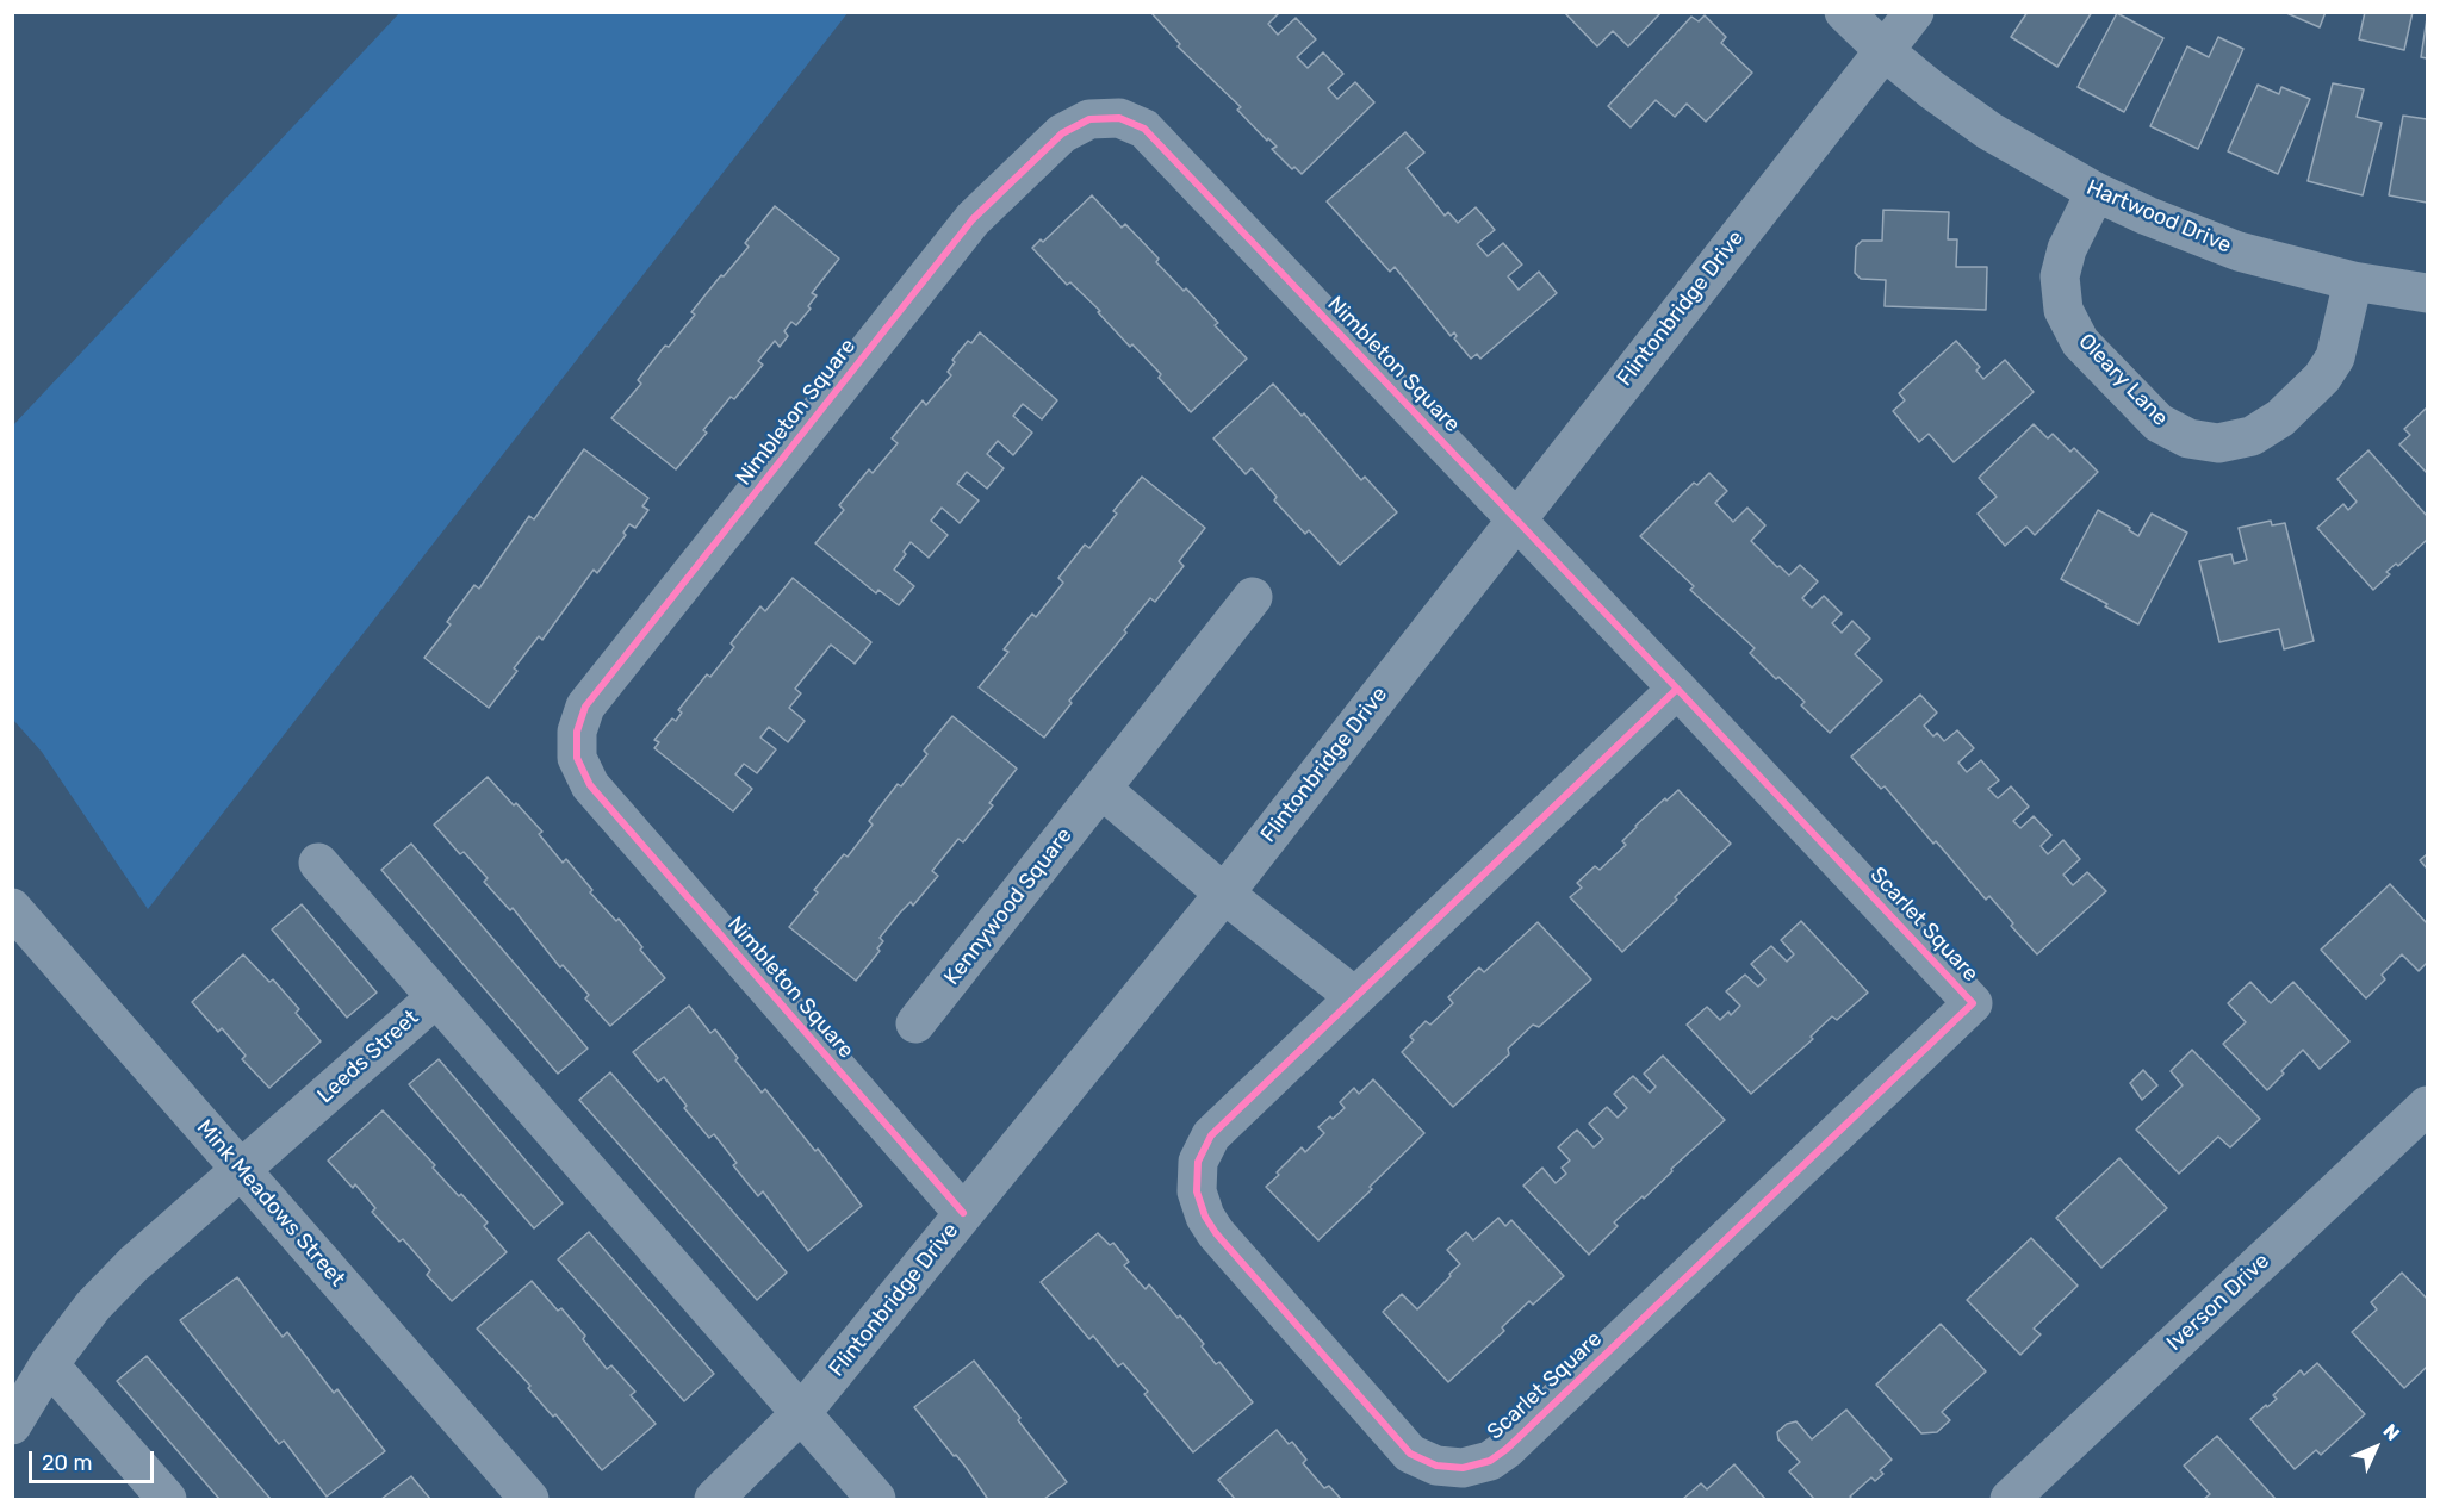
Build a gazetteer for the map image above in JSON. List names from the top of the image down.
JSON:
{
  "streets": {
    "street": [
      "Hartwood Drive",
      "Flintonbridge Drive",
      "Nimbleton Square",
      "Oleary Lane",
      "Kennywood Square",
      "Scarlet Square",
      "Leeds Street",
      "Mink Meadows Street",
      "Iverson Drive"
    ]
  },
  "crossings": [
    ["Hartwood Drive", "Flintonbridge Drive"],
    ["Hartwood Drive", "Oleary Lane"],
    ["Flintonbridge Drive", "Nimbleton Square"],
    ["Flintonbridge Drive", "Scarlet Square"],
    ["Flintonbridge Drive", "Leeds Street"],
    ["Nimbleton Square", "Scarlet Square"],
    ["Leeds Street", "Mink Meadows Street"]
  ],
  "scale_bar": "20 m",
  "north": "top right"
}
